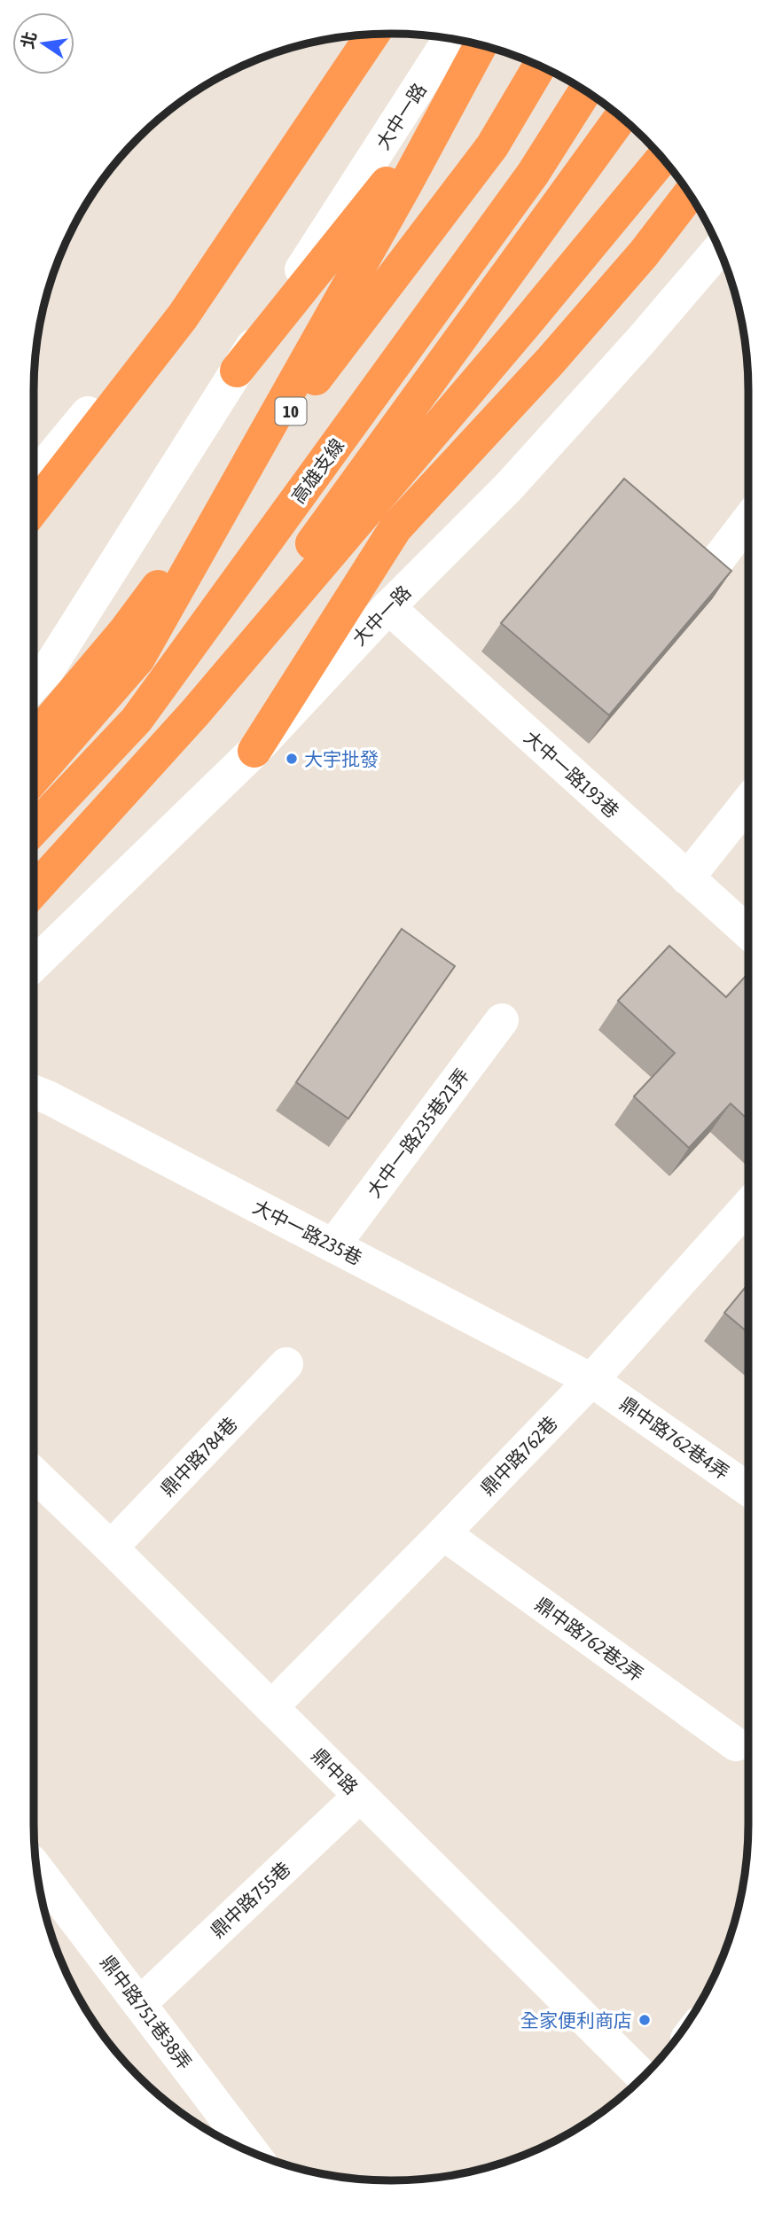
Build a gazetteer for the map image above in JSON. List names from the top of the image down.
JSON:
{
  "streets": {
    "highway": ["10", "高雄支線"],
    "street": [
      "大中一路",
      "大中一路193巷",
      "大中一路235巷21弄",
      "大中一路235巷",
      "鼎中路762巷4弄",
      "鼎中路762巷",
      "鼎中路784巷",
      "鼎中路762巷2弄",
      "鼎中路",
      "鼎中路755巷",
      "鼎中路751巷38弄"
    ]
  },
  "crossings": [
    ["大中一路", "大中一路193巷"],
    ["大中一路235巷21弄", "大中一路235巷"],
    ["大中一路235巷", "鼎中路762巷4弄"],
    ["大中一路235巷", "鼎中路762巷"],
    ["鼎中路762巷4弄", "鼎中路762巷"],
    ["鼎中路762巷", "鼎中路762巷2弄"],
    ["鼎中路762巷", "鼎中路"],
    ["鼎中路784巷", "鼎中路"],
    ["鼎中路", "鼎中路755巷"],
    ["鼎中路755巷", "鼎中路751巷38弄"]
  ],
  "places": ["大宇批發", "全家便利商店"],
  "north": "left"
}
